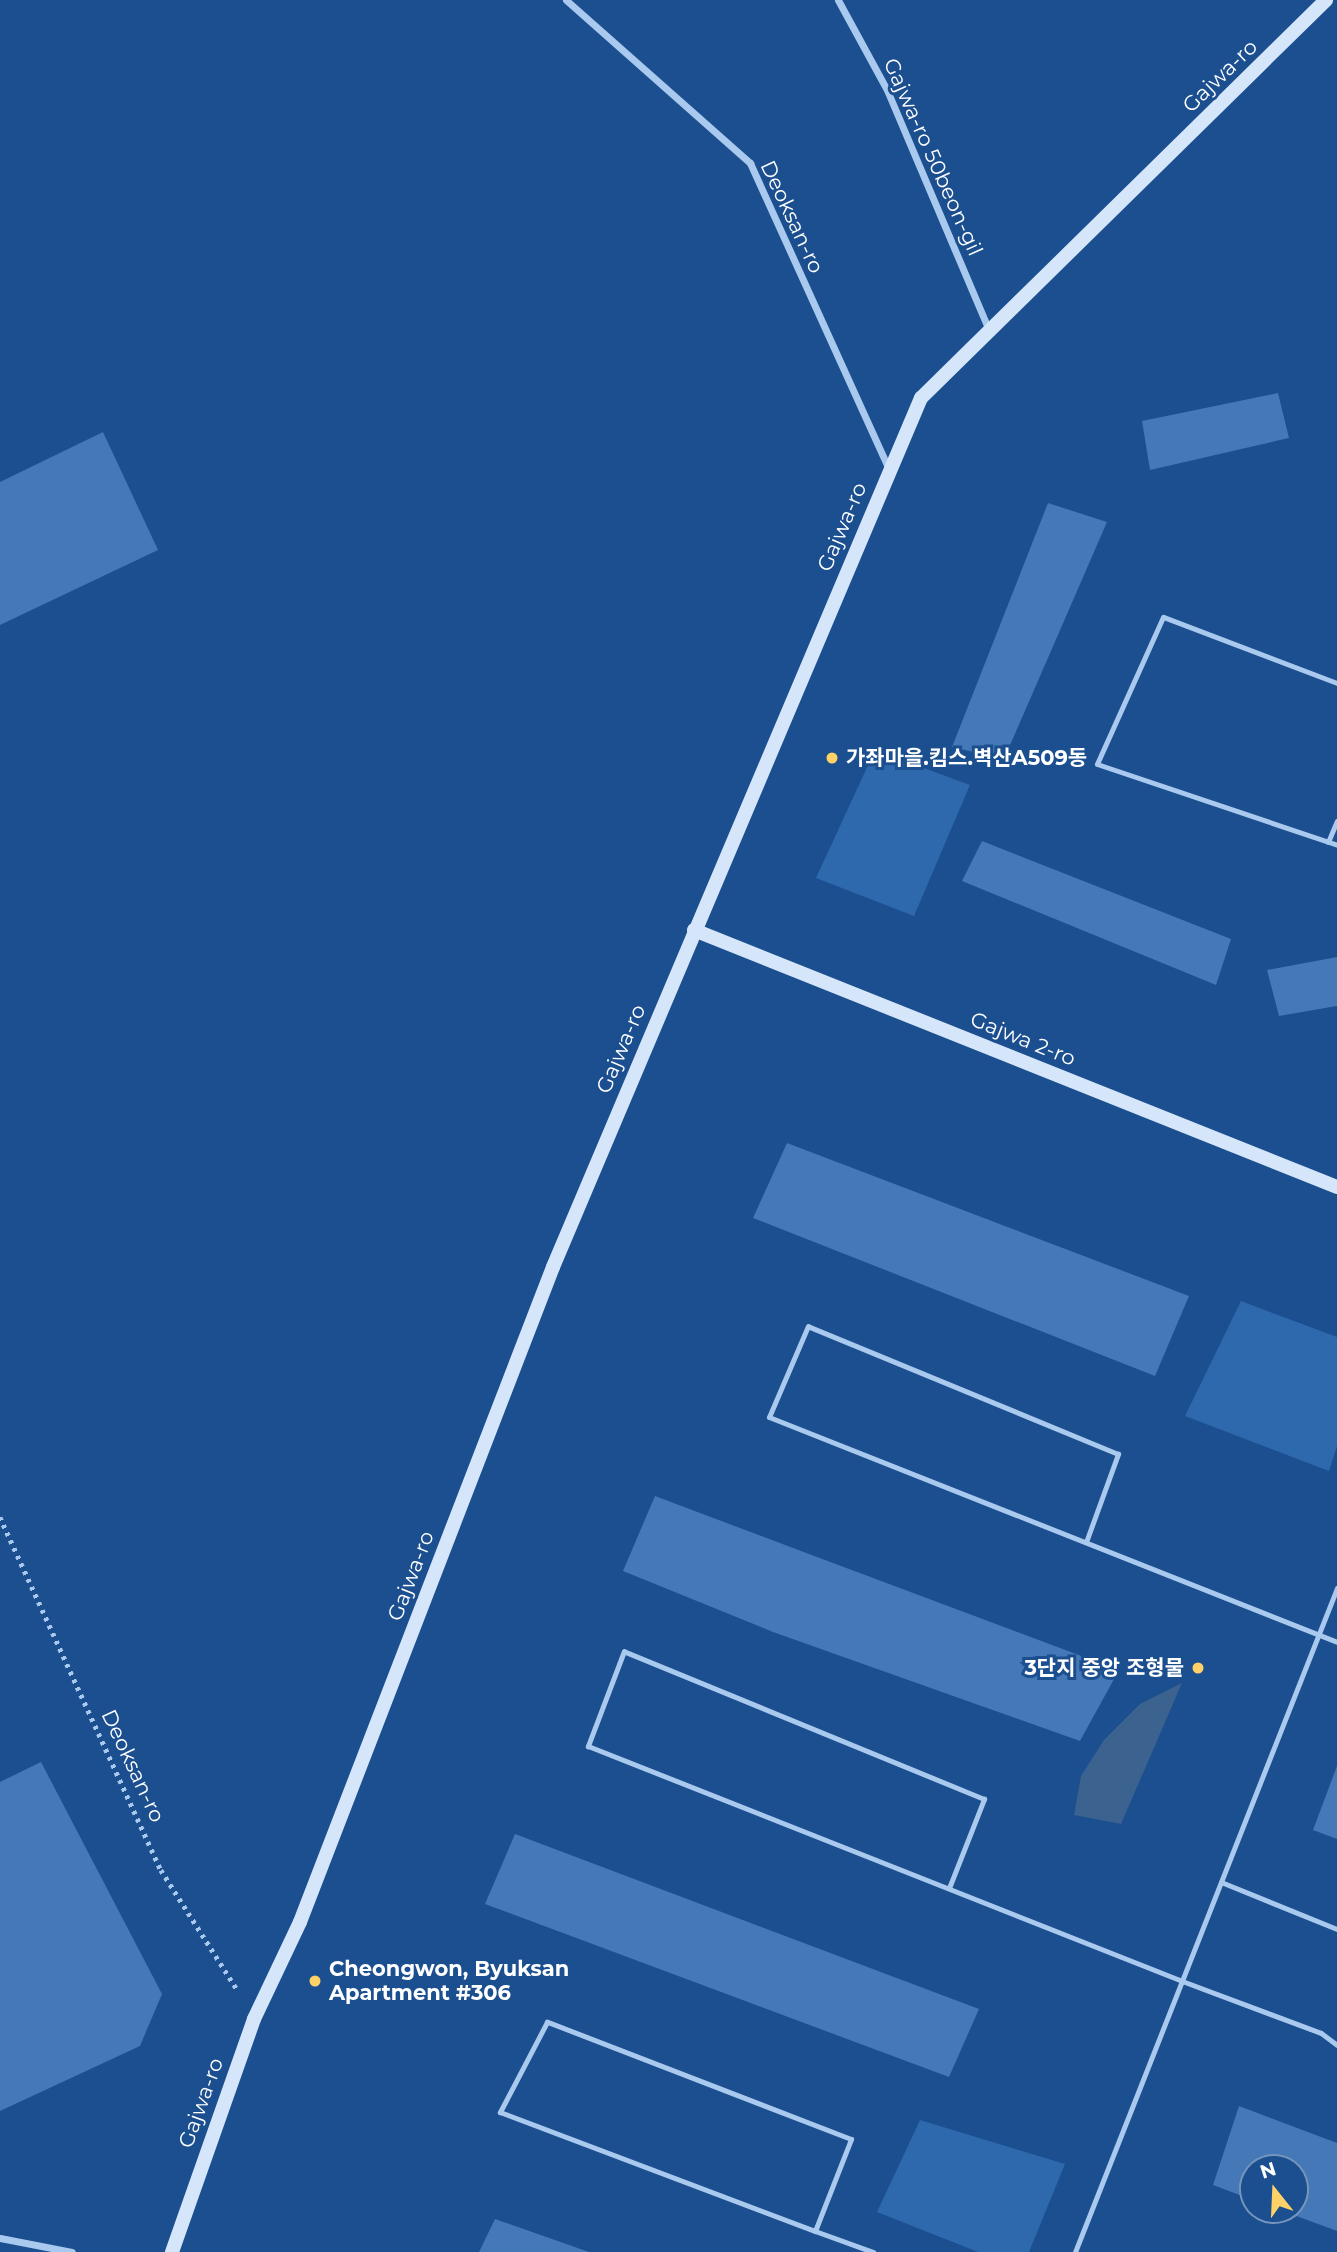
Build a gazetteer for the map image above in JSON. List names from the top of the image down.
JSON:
{
  "streets": {
    "street": [
      "Gajwa-ro",
      "Gajwa-ro 50beon-gil",
      "Deoksan-ro",
      "Gajwa 2-ro"
    ]
  },
  "crossings": [
    ["Gajwa-ro", "Gajwa-ro 50beon-gil"],
    ["Gajwa-ro", "Deoksan-ro"],
    ["Gajwa-ro", "Gajwa 2-ro"]
  ],
  "places": ["가좌마을.킴스.벽산A509동", "3단지 중앙 조형물", "Cheongwon, Byuksan Apartment #306"],
  "north": "top"
}
